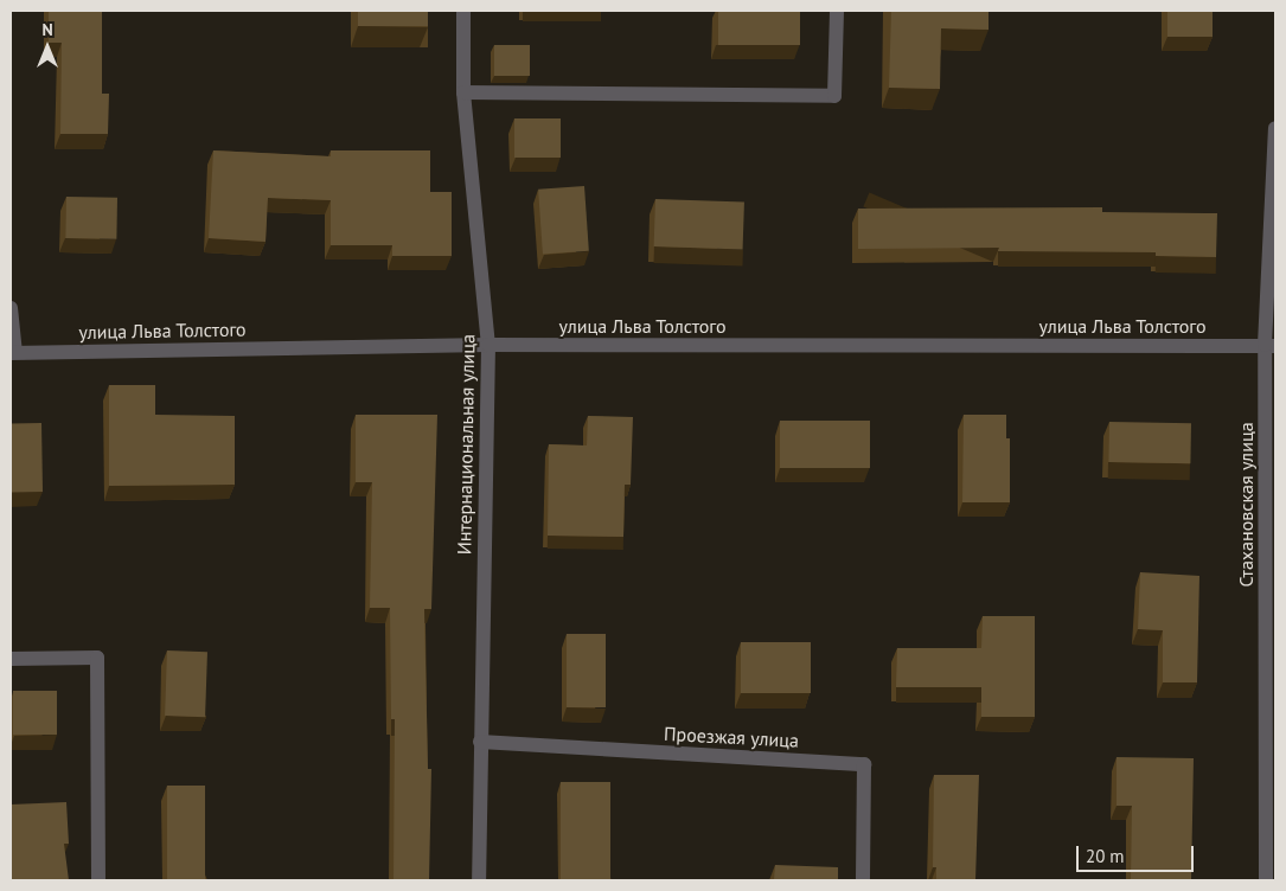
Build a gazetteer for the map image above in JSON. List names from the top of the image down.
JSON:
{
  "streets": {
    "street": [
      "улица Льва Толстого",
      "Интернациональная улица",
      "Стахановская улица",
      "Проезжая улица"
    ]
  },
  "crossings": [
    ["улица Льва Толстого", "Интернациональная улица"],
    ["улица Льва Толстого", "Стахановская улица"],
    ["Интернациональная улица", "Проезжая улица"]
  ],
  "scale_bar": "20 m",
  "north": "top"
}
